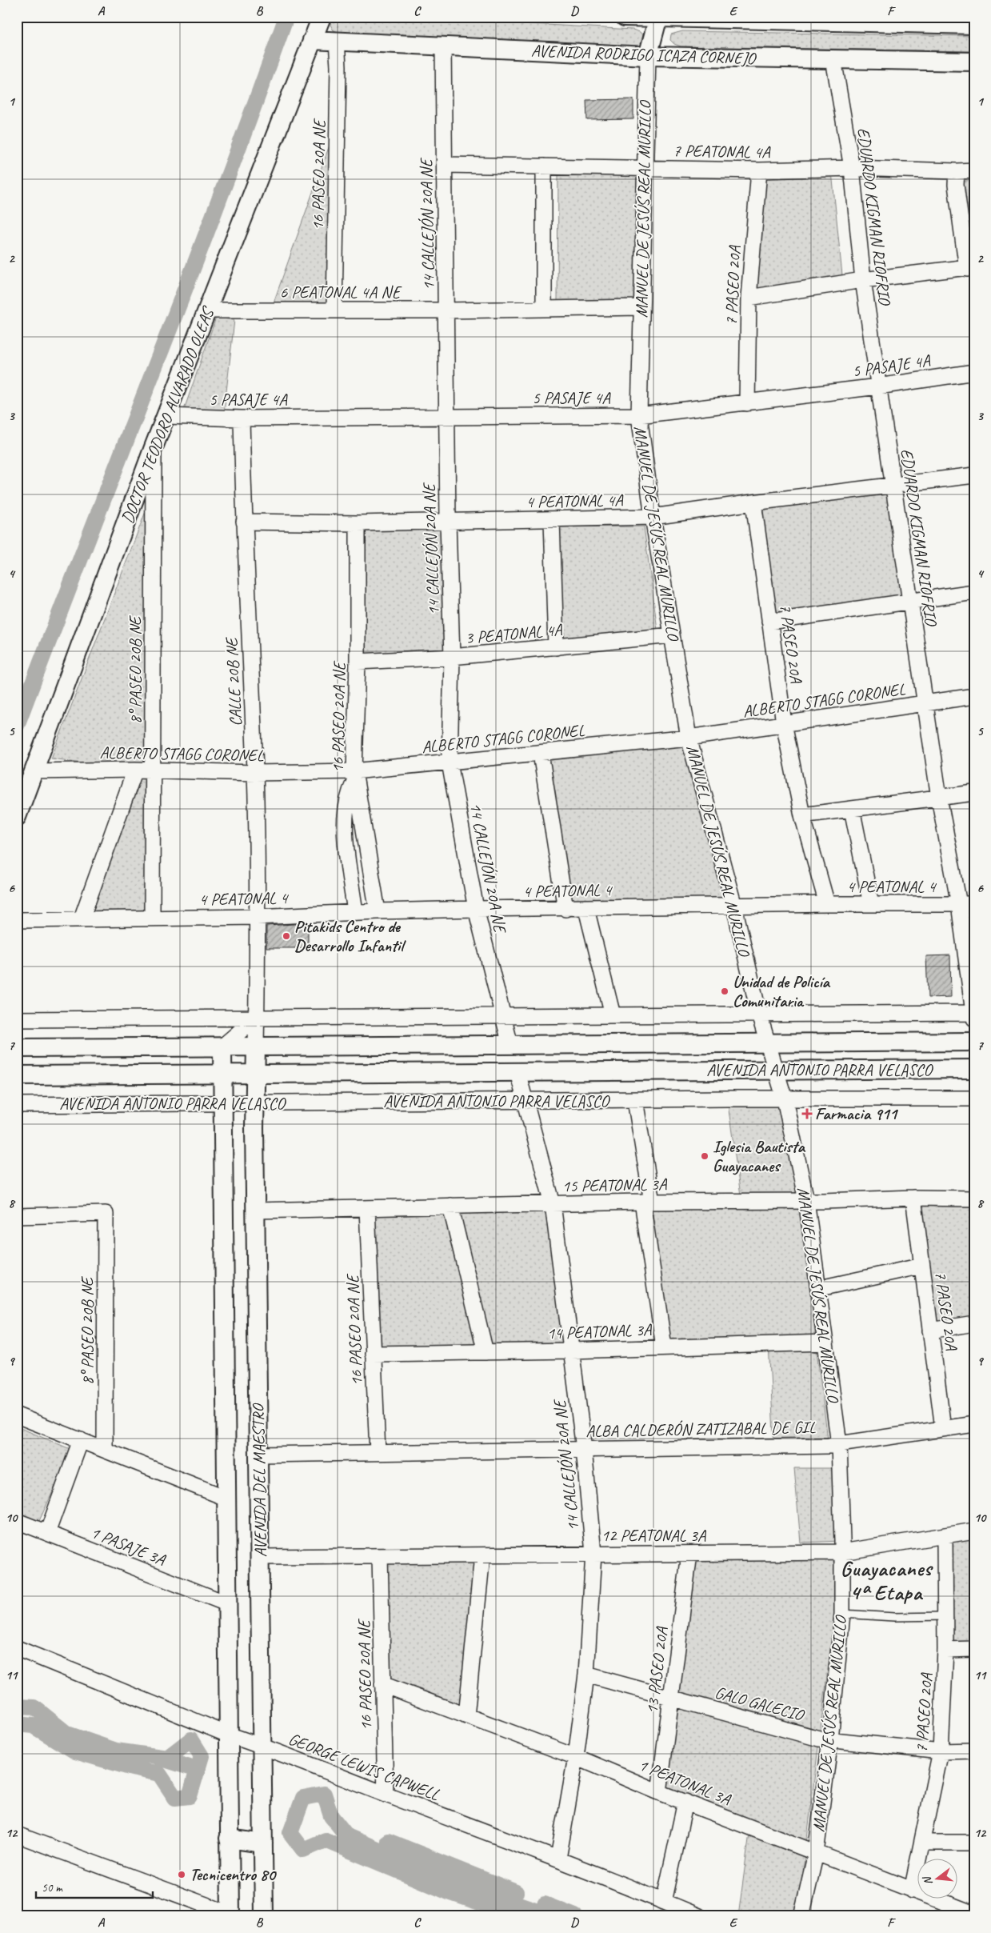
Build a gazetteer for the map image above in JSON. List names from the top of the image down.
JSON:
{
  "streets": {
    "street": [
      "AVENIDA RODRIGO ICAZA CORNEJO",
      "7 PEATONAL 4A",
      "16 PASEO 20A NE",
      "MANUEL DE JESÚS REAL MURILLO",
      "EDUARDO KIGMAN RIOFRIO",
      "14 CALLEJÓN 20A NE",
      "7 PASEO 20A",
      "6 PEATONAL 4A NE",
      "5 PASAJE 4A",
      "DOCTOR TEODORO ALVARADO OLEAS",
      "4 PEATONAL 4A",
      "3 PEATONAL 4A",
      "8° PASEO 20B NE",
      "CALLE 20B NE",
      "ALBERTO STAGG CORONEL",
      "4 PEATONAL 4",
      "AVENIDA ANTONIO PARRA VELASCO",
      "15 PEATONAL 3A",
      "14 PEATONAL 3A",
      "ALBA CALDERÓN ZATIZABAL DE GIL",
      "AVENIDA DEL MAESTRO",
      "12 PEATONAL 3A",
      "1 PASAJE 3A",
      "13 PASEO 20A",
      "GALO GALECIO",
      "GEORGE LEWIS CAPWELL",
      "1 PEATONAL 3A"
    ]
  },
  "crossings": [
    ["AVENIDA RODRIGO ICAZA CORNEJO", "16 PASEO 20A NE"],
    ["AVENIDA RODRIGO ICAZA CORNEJO", "MANUEL DE JESÚS REAL MURILLO"],
    ["AVENIDA RODRIGO ICAZA CORNEJO", "EDUARDO KIGMAN RIOFRIO"],
    ["AVENIDA RODRIGO ICAZA CORNEJO", "14 CALLEJÓN 20A NE"],
    ["AVENIDA RODRIGO ICAZA CORNEJO", "DOCTOR TEODORO ALVARADO OLEAS"],
    ["7 PEATONAL 4A", "MANUEL DE JESÚS REAL MURILLO"],
    ["7 PEATONAL 4A", "EDUARDO KIGMAN RIOFRIO"],
    ["7 PEATONAL 4A", "14 CALLEJÓN 20A NE"],
    ["7 PEATONAL 4A", "7 PASEO 20A"],
    ["16 PASEO 20A NE", "6 PEATONAL 4A NE"],
    ["16 PASEO 20A NE", "4 PEATONAL 4A"],
    ["16 PASEO 20A NE", "3 PEATONAL 4A"],
    ["16 PASEO 20A NE", "ALBERTO STAGG CORONEL"],
    ["16 PASEO 20A NE", "4 PEATONAL 4"],
    ["16 PASEO 20A NE", "15 PEATONAL 3A"],
    ["16 PASEO 20A NE", "14 PEATONAL 3A"],
    ["16 PASEO 20A NE", "ALBA CALDERÓN ZATIZABAL DE GIL"],
    ["16 PASEO 20A NE", "12 PEATONAL 3A"],
    ["16 PASEO 20A NE", "GEORGE LEWIS CAPWELL"],
    ["16 PASEO 20A NE", "1 PEATONAL 3A"],
    ["MANUEL DE JESÚS REAL MURILLO", "6 PEATONAL 4A NE"],
    ["MANUEL DE JESÚS REAL MURILLO", "5 PASAJE 4A"],
    ["MANUEL DE JESÚS REAL MURILLO", "4 PEATONAL 4A"],
    ["MANUEL DE JESÚS REAL MURILLO", "3 PEATONAL 4A"],
    ["MANUEL DE JESÚS REAL MURILLO", "ALBERTO STAGG CORONEL"],
    ["MANUEL DE JESÚS REAL MURILLO", "4 PEATONAL 4"],
    ["MANUEL DE JESÚS REAL MURILLO", "AVENIDA ANTONIO PARRA VELASCO"],
    ["MANUEL DE JESÚS REAL MURILLO", "15 PEATONAL 3A"],
    ["MANUEL DE JESÚS REAL MURILLO", "14 PEATONAL 3A"],
    ["MANUEL DE JESÚS REAL MURILLO", "ALBA CALDERÓN ZATIZABAL DE GIL"],
    ["MANUEL DE JESÚS REAL MURILLO", "12 PEATONAL 3A"],
    ["MANUEL DE JESÚS REAL MURILLO", "GALO GALECIO"],
    ["MANUEL DE JESÚS REAL MURILLO", "1 PEATONAL 3A"],
    ["EDUARDO KIGMAN RIOFRIO", "5 PASAJE 4A"],
    ["EDUARDO KIGMAN RIOFRIO", "4 PEATONAL 4A"],
    ["EDUARDO KIGMAN RIOFRIO", "ALBERTO STAGG CORONEL"],
    ["EDUARDO KIGMAN RIOFRIO", "4 PEATONAL 4"],
    ["14 CALLEJÓN 20A NE", "6 PEATONAL 4A NE"],
    ["14 CALLEJÓN 20A NE", "5 PASAJE 4A"],
    ["14 CALLEJÓN 20A NE", "4 PEATONAL 4A"],
    ["14 CALLEJÓN 20A NE", "3 PEATONAL 4A"],
    ["14 CALLEJÓN 20A NE", "ALBERTO STAGG CORONEL"],
    ["14 CALLEJÓN 20A NE", "4 PEATONAL 4"],
    ["14 CALLEJÓN 20A NE", "AVENIDA ANTONIO PARRA VELASCO"],
    ["14 CALLEJÓN 20A NE", "15 PEATONAL 3A"],
    ["14 CALLEJÓN 20A NE", "14 PEATONAL 3A"],
    ["14 CALLEJÓN 20A NE", "ALBA CALDERÓN ZATIZABAL DE GIL"],
    ["14 CALLEJÓN 20A NE", "12 PEATONAL 3A"],
    ["14 CALLEJÓN 20A NE", "GALO GALECIO"],
    ["14 CALLEJÓN 20A NE", "GEORGE LEWIS CAPWELL"],
    ["14 CALLEJÓN 20A NE", "1 PEATONAL 3A"],
    ["7 PASEO 20A", "5 PASAJE 4A"],
    ["7 PASEO 20A", "4 PEATONAL 4A"],
    ["7 PASEO 20A", "ALBERTO STAGG CORONEL"],
    ["7 PASEO 20A", "4 PEATONAL 4"],
    ["7 PASEO 20A", "15 PEATONAL 3A"],
    ["7 PASEO 20A", "ALBA CALDERÓN ZATIZABAL DE GIL"],
    ["7 PASEO 20A", "12 PEATONAL 3A"],
    ["7 PASEO 20A", "GALO GALECIO"],
    ["7 PASEO 20A", "1 PEATONAL 3A"],
    ["6 PEATONAL 4A NE", "DOCTOR TEODORO ALVARADO OLEAS"],
    ["5 PASAJE 4A", "DOCTOR TEODORO ALVARADO OLEAS"],
    ["5 PASAJE 4A", "CALLE 20B NE"],
    ["DOCTOR TEODORO ALVARADO OLEAS", "8° PASEO 20B NE"],
    ["DOCTOR TEODORO ALVARADO OLEAS", "ALBERTO STAGG CORONEL"],
    ["4 PEATONAL 4A", "CALLE 20B NE"],
    ["8° PASEO 20B NE", "ALBERTO STAGG CORONEL"],
    ["8° PASEO 20B NE", "4 PEATONAL 4"],
    ["CALLE 20B NE", "ALBERTO STAGG CORONEL"],
    ["CALLE 20B NE", "4 PEATONAL 4"],
    ["CALLE 20B NE", "AVENIDA ANTONIO PARRA VELASCO"],
    ["CALLE 20B NE", "AVENIDA DEL MAESTRO"],
    ["AVENIDA ANTONIO PARRA VELASCO", "AVENIDA DEL MAESTRO"],
    ["15 PEATONAL 3A", "AVENIDA DEL MAESTRO"],
    ["ALBA CALDERÓN ZATIZABAL DE GIL", "AVENIDA DEL MAESTRO"],
    ["AVENIDA DEL MAESTRO", "12 PEATONAL 3A"],
    ["AVENIDA DEL MAESTRO", "1 PASAJE 3A"],
    ["AVENIDA DEL MAESTRO", "GEORGE LEWIS CAPWELL"],
    ["12 PEATONAL 3A", "13 PASEO 20A"],
    ["13 PASEO 20A", "GALO GALECIO"],
    ["13 PASEO 20A", "1 PEATONAL 3A"]
  ],
  "districts": ["Guayacanes 4ª Etapa"],
  "places": {
    "other": [
      "Pitakids Centro de Desarrollo Infantil",
      "Unidad de Policía Comunitaria",
      "Iglesia Bautista Guayacanes",
      "Tecnicentro 80"
    ],
    "health": ["Farmacia 911"]
  },
  "scale_bar": "50 m",
  "north": "left",
  "grid": {
    "columns": [
      "A",
      "B",
      "C",
      "D",
      "E",
      "F"
    ],
    "rows": [
      "1",
      "2",
      "3",
      "4",
      "5",
      "6",
      "7",
      "8",
      "9",
      "10",
      "11",
      "12"
    ]
  }
}
